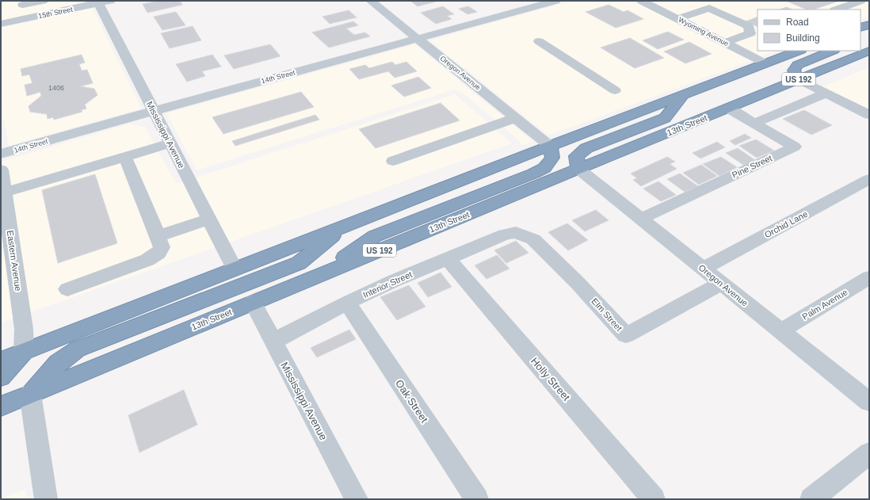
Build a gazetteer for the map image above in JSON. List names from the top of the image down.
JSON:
{
  "streets": {
    "highway": ["US 192", "13th Street"],
    "street": [
      "15th Street",
      "Wyoming Avenue",
      "Oregon Avenue",
      "14th Street",
      "Mississippi Avenue",
      "Pine Street",
      "Orchid Lane",
      "Eastern Avenue",
      "Interior Street",
      "Palm Avenue",
      "Elm Street",
      "Holly Street",
      "Oak Street"
    ]
  },
  "crossings": [
    ["15th Street", "Mississippi Avenue"],
    ["Oregon Avenue", "14th Street"],
    ["Oregon Avenue", "13th Street"],
    ["Oregon Avenue", "Pine Street"],
    ["Oregon Avenue", "Orchid Lane"],
    ["Oregon Avenue", "Palm Avenue"],
    ["Oregon Avenue", "Elm Street"],
    ["14th Street", "Mississippi Avenue"],
    ["US 192", "13th Street"],
    ["13th Street", "Mississippi Avenue"],
    ["13th Street", "Pine Street"],
    ["Mississippi Avenue", "Interior Street"],
    ["Interior Street", "Elm Street"],
    ["Interior Street", "Holly Street"],
    ["Interior Street", "Oak Street"]
  ],
  "house_numbers": ["1406"],
  "legend": ["Road", "Building"]
}
